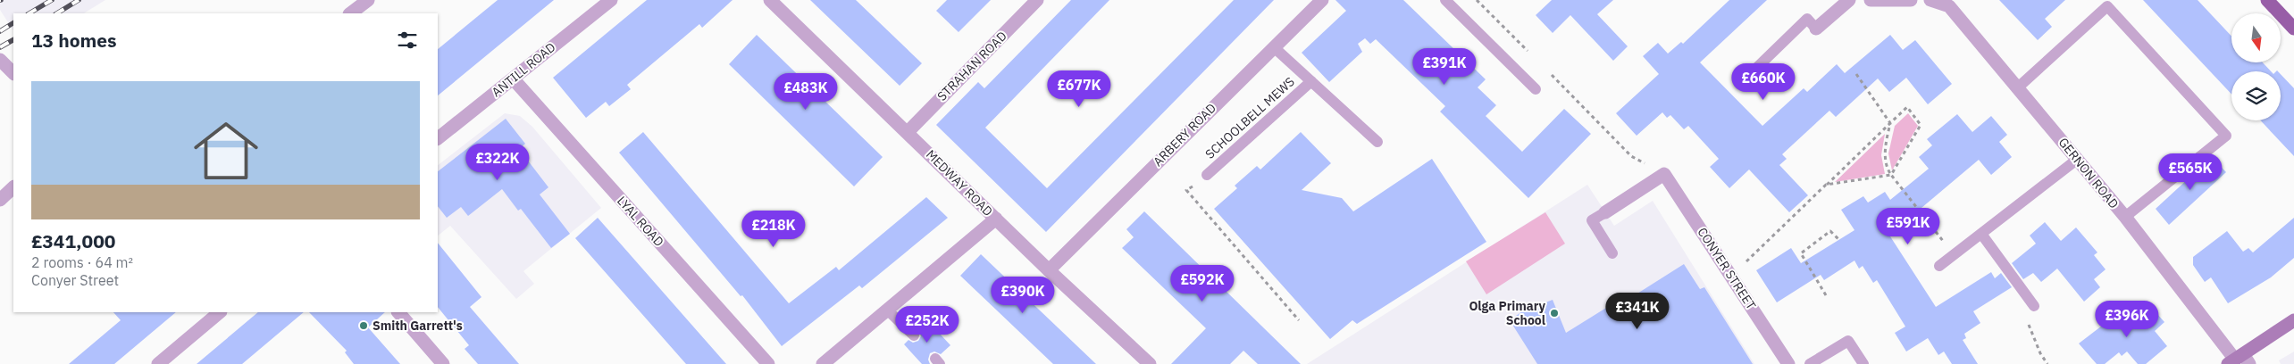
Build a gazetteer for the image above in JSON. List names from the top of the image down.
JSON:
{
  "streets": {
    "street": [
      "STRAHAN ROAD",
      "ANTILL ROAD",
      "ARBERY ROAD",
      "GERNON ROAD",
      "MEDWAY ROAD",
      "LYAL ROAD",
      "CONYER STREET"
    ],
    "lane": ["SCHOOLBELL MEWS"]
  },
  "crossings": [
    ["STRAHAN ROAD", "MEDWAY ROAD"],
    ["ANTILL ROAD", "LYAL ROAD"],
    ["SCHOOLBELL MEWS", "ARBERY ROAD"],
    ["ARBERY ROAD", "MEDWAY ROAD"]
  ],
  "places": ["Olga Primary School", "Smith Garrett's"],
  "north": "bottom",
  "page": {
    "heading": "13 homes",
    "price": [
      "£391K",
      "£660K",
      "£677K",
      "£483K",
      "£322K",
      "£565K",
      "£591K",
      "£218K",
      "£592K",
      "£390K",
      "£341K",
      "£396K",
      "£252K"
    ],
    "list": [
      {
        "name": "£341,000",
        "note": "2 rooms · 64 m² · Conyer Street"
      }
    ]
  }
}
